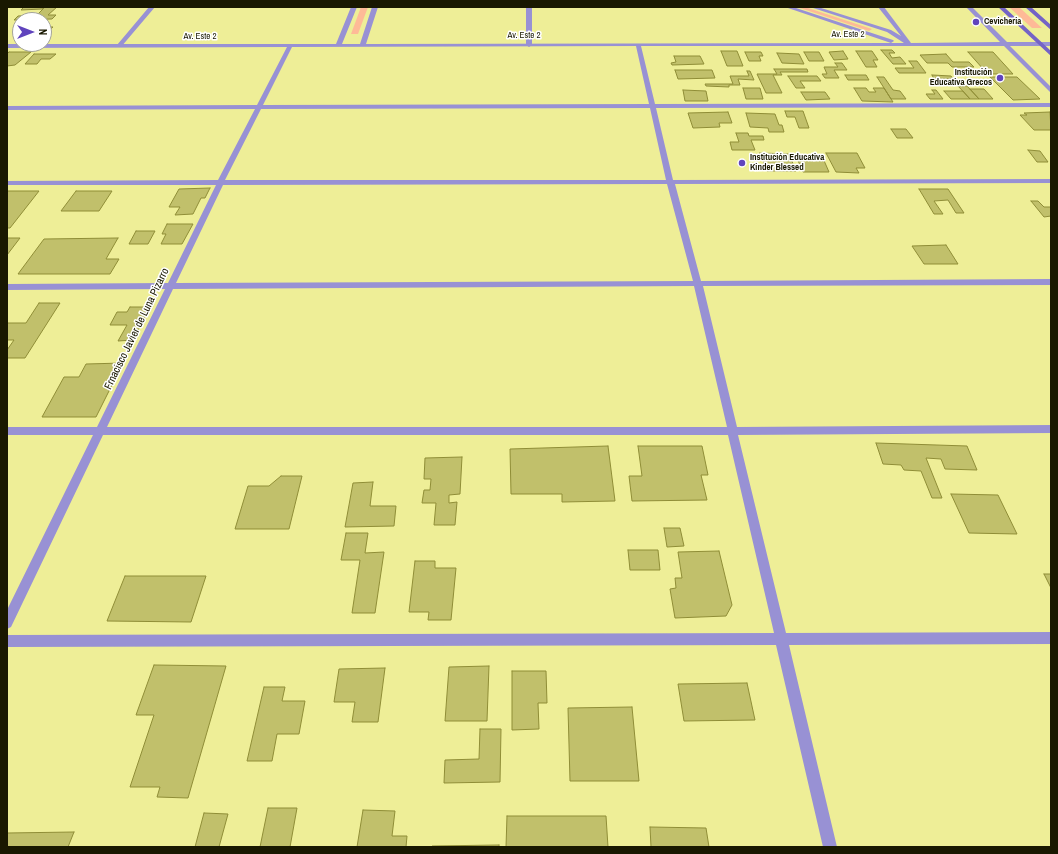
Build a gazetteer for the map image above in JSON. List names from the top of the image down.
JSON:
{
  "streets": {
    "street": ["Av. Este 2", "Frnacisco Javier de Luna Pizarro"]
  },
  "crossings": [
    ["Av. Este 2", "Frnacisco Javier de Luna Pizarro"]
  ],
  "places": ["Cevicheria", "Institución Educativa Grecos", "Institución Educativa Kinder Blessed"],
  "north": "right"
}
